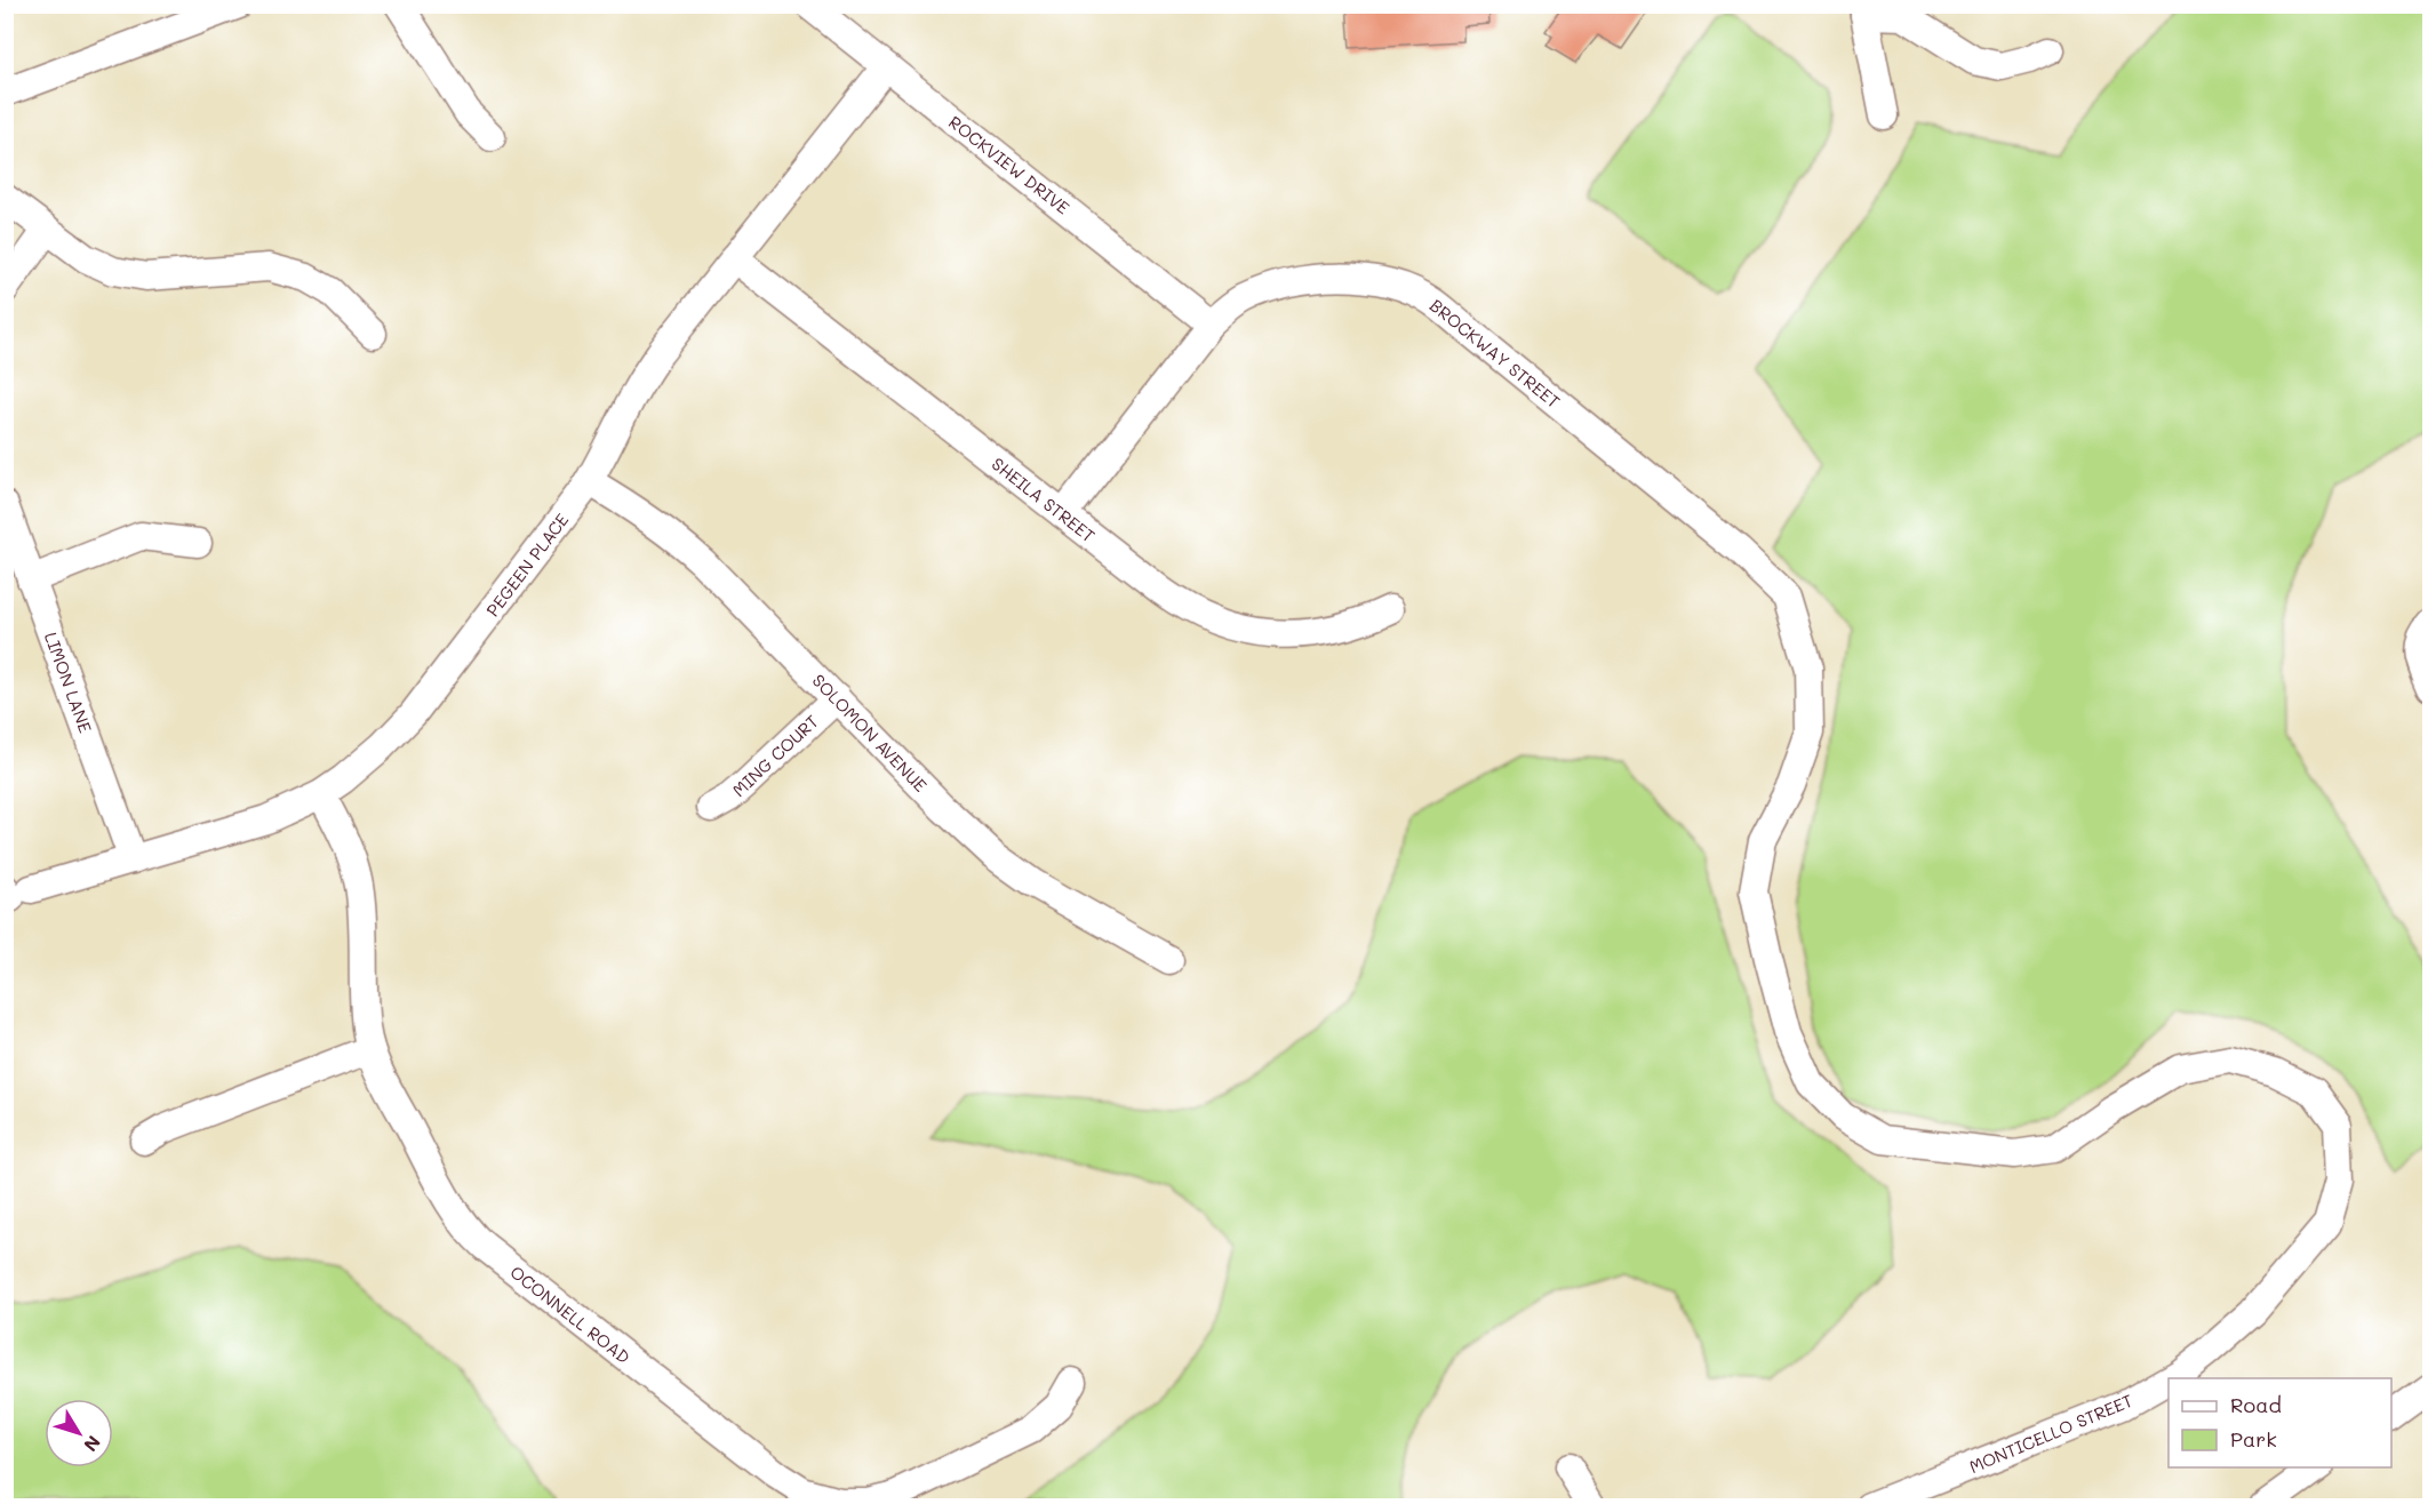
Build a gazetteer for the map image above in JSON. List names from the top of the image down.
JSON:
{
  "streets": {
    "street": [
      "ROCKVIEW DRIVE",
      "BROCKWAY STREET",
      "SHEILA STREET",
      "PEGEEN PLACE",
      "LIMON LANE",
      "SOLOMON AVENUE",
      "MING COURT",
      "OCONNELL ROAD",
      "MONTICELLO STREET"
    ]
  },
  "crossings": [
    ["ROCKVIEW DRIVE", "BROCKWAY STREET"],
    ["ROCKVIEW DRIVE", "PEGEEN PLACE"],
    ["BROCKWAY STREET", "SHEILA STREET"],
    ["BROCKWAY STREET", "MONTICELLO STREET"],
    ["SHEILA STREET", "PEGEEN PLACE"],
    ["PEGEEN PLACE", "LIMON LANE"],
    ["PEGEEN PLACE", "SOLOMON AVENUE"],
    ["PEGEEN PLACE", "OCONNELL ROAD"],
    ["SOLOMON AVENUE", "MING COURT"]
  ],
  "legend": ["Road", "Park"],
  "north": "bottom right"
}
